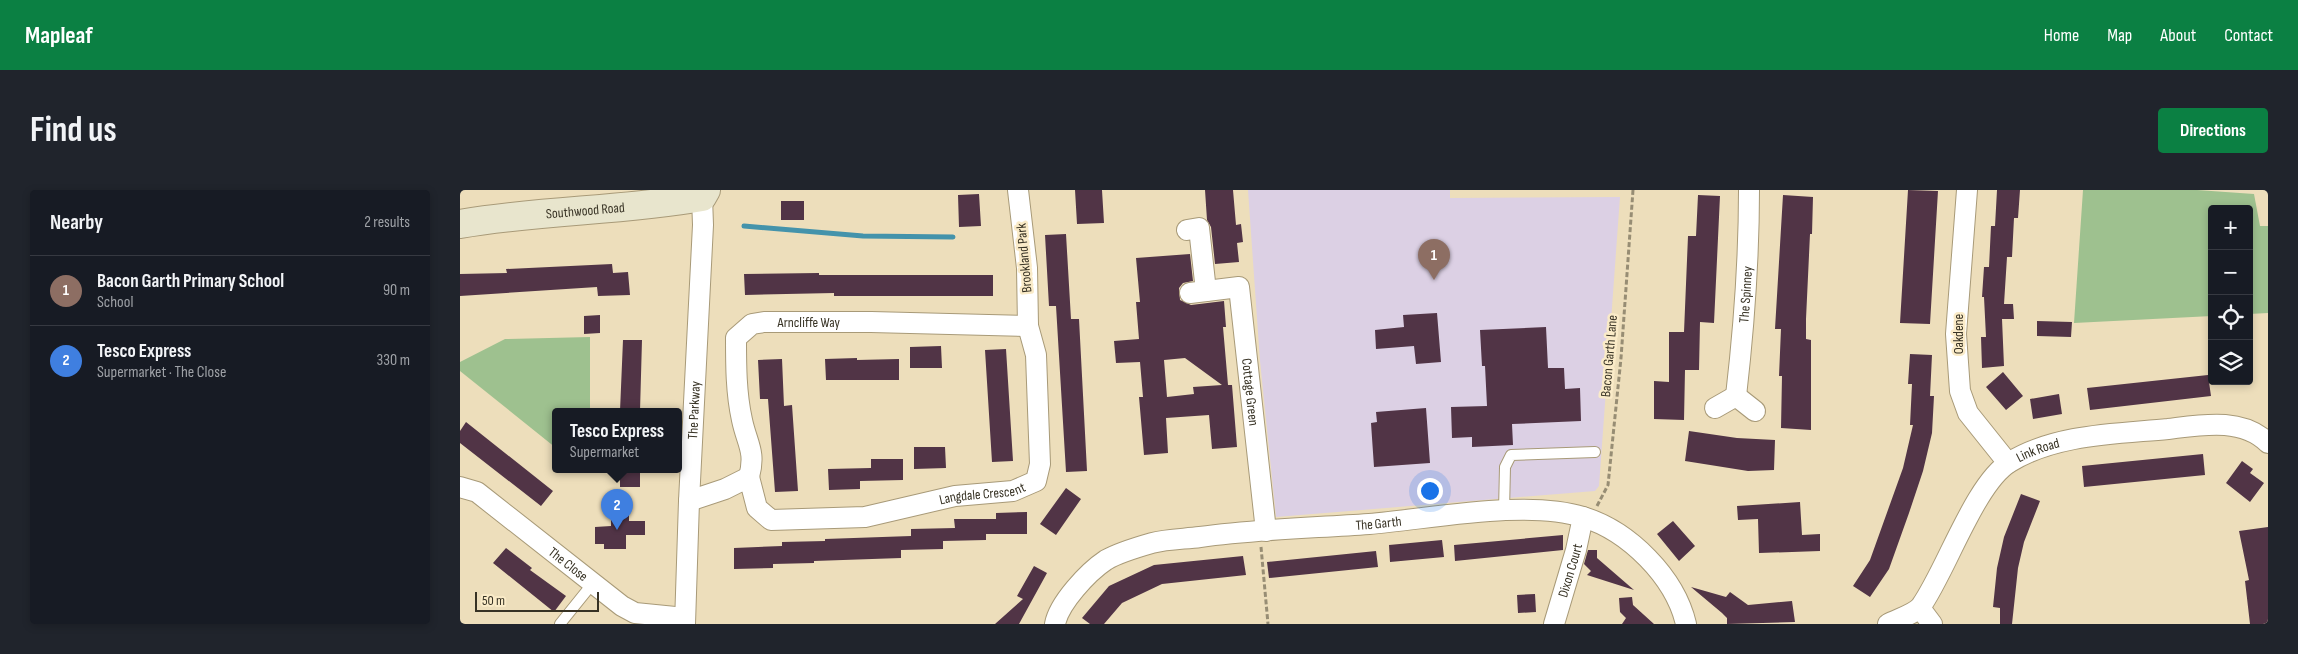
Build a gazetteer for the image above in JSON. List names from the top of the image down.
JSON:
{
  "streets": {
    "street": [
      "Southwood Road",
      "Brookland Park",
      "The Spinney",
      "Arncliffe Way",
      "Oakdene",
      "Cottage Green",
      "The Parkway",
      "Link Road",
      "Langdale Crescent",
      "The Garth",
      "The Close",
      "Dixon Court"
    ],
    "path": ["Bacon Garth Lane"]
  },
  "crossings": [
    ["Southwood Road", "The Parkway"],
    ["Brookland Park", "Arncliffe Way"],
    ["Brookland Park", "Langdale Crescent"],
    ["Arncliffe Way", "Langdale Crescent"],
    ["Oakdene", "Link Road"],
    ["Bacon Garth Lane", "The Garth"],
    ["Bacon Garth Lane", "Dixon Court"],
    ["Cottage Green", "The Garth"],
    ["The Parkway", "The Close"],
    ["The Garth", "Dixon Court"]
  ],
  "scale_bar": "50 m",
  "page": {
    "header": "Mapleaf",
    "nav": [
      "Home",
      "Map",
      "About",
      "Contact"
    ],
    "buttons": "Directions",
    "title": "Find us",
    "heading": ["Nearby", "2 results"],
    "map_buttons": ["+", "−"],
    "pins": ["1", "2"],
    "list": [
      {
        "mark": "1",
        "name": "Bacon Garth Primary School",
        "note": "School",
        "value": "90 m"
      },
      {
        "mark": "2",
        "name": "Tesco Express",
        "note": "Supermarket · The Close",
        "value": "330 m"
      }
    ],
    "popup": ["Tesco Express", "Supermarket"],
    "scale": "50 m"
  }
}
